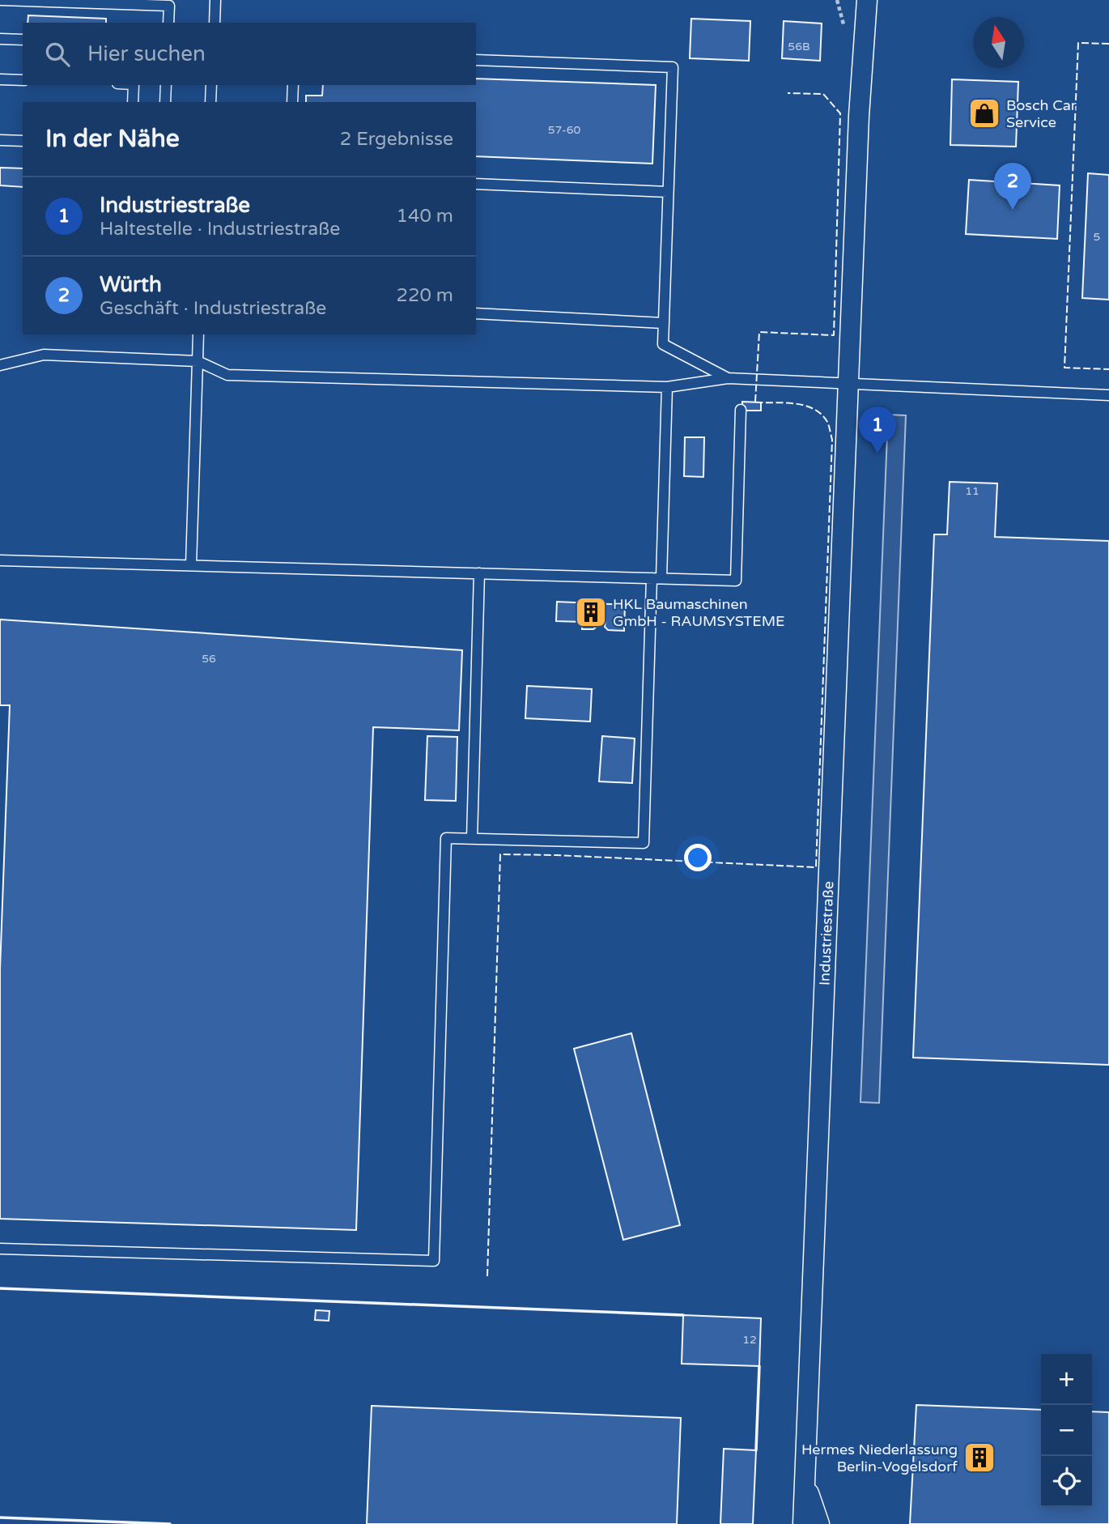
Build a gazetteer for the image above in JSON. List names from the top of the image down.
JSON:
{
  "streets": {
    "street": ["Industriestraße"]
  },
  "places": {
    "shop": ["Bosch Car Service"],
    "building": ["HKL Baumaschinen GmbH - RAUMSYSTEME", "Hermes Niederlassung Berlin-Vogelsdorf"]
  },
  "house_numbers": [
    "56B",
    "57-60",
    "5",
    "11",
    "56",
    "12"
  ],
  "north": "top",
  "page": {
    "search": "Hier suchen",
    "heading": ["In der Nähe", "2 Ergebnisse"],
    "pins": ["2", "1"],
    "list": [
      {
        "mark": "1",
        "name": "Industriestraße",
        "note": "Haltestelle · Industriestraße",
        "value": "140 m"
      },
      {
        "mark": "2",
        "name": "Würth",
        "note": "Geschäft · Industriestraße",
        "value": "220 m"
      }
    ],
    "map_buttons": ["+", "−"]
  }
}
